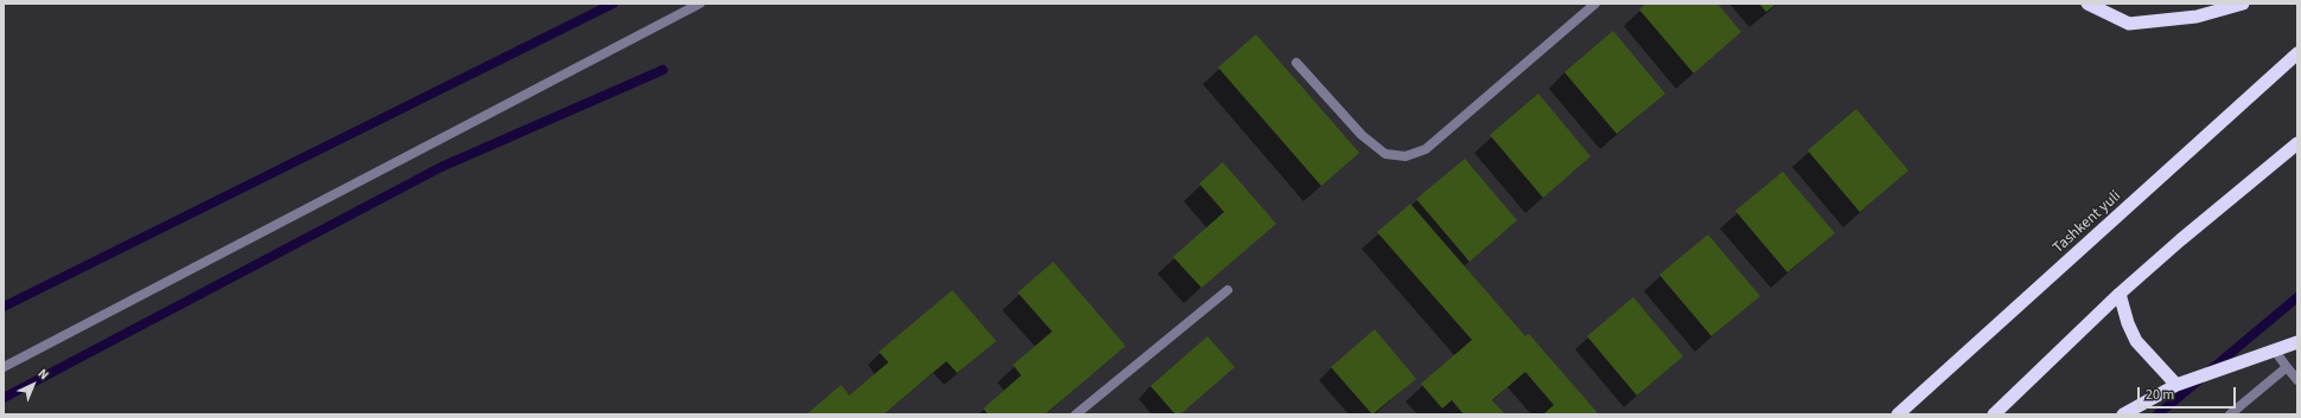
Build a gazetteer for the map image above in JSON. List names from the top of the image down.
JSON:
{
  "streets": {
    "highway": ["Tashkent yuli"]
  },
  "scale_bar": "20 m",
  "north": "top right"
}
